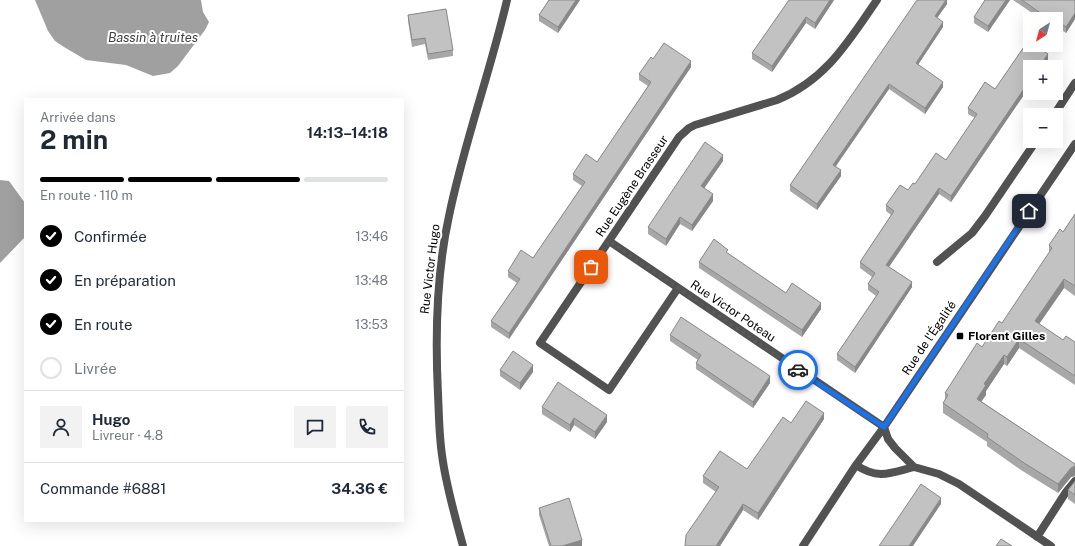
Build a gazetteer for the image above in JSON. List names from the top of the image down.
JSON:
{
  "streets": {
    "street": [
      "Rue Eugène Brasseur",
      "Rue Victor Hugo",
      "Rue Victor Poteau",
      "Rue de l'Égalité"
    ]
  },
  "crossings": [
    ["Rue Eugène Brasseur", "Rue Victor Poteau"],
    ["Rue Victor Poteau", "Rue de l'Égalité"]
  ],
  "water": ["Bassin à truites"],
  "places": {
    "transit": ["Florent Gilles"]
  },
  "north": "bottom left",
  "page": {
    "map_buttons": ["+", "−"],
    "heading": ["2 min", "Arrivée dans", "14:13–14:18"],
    "panel": [
      "Hugo",
      "Livreur · 4.8",
      "Commande #6881",
      "34.36 €"
    ],
    "bar": "En route · 110 m",
    "list": [
      ["Confirmée", "13:46"],
      ["En préparation", "13:48"],
      ["En route", "13:53"],
      "Livrée"
    ]
  }
}
